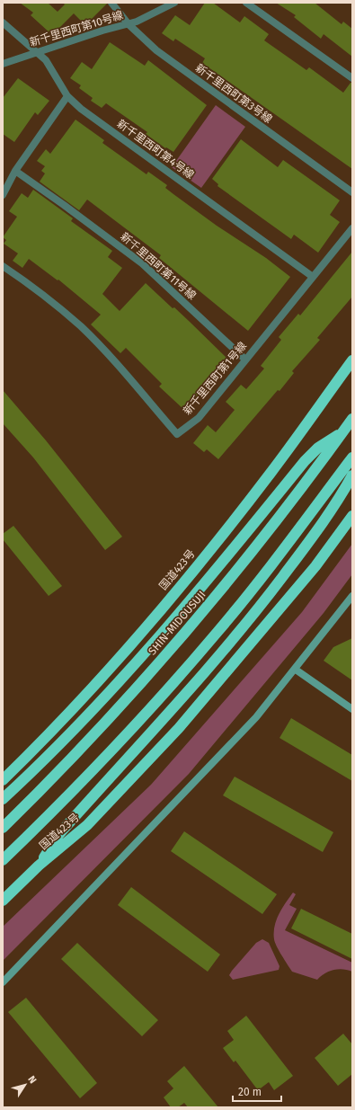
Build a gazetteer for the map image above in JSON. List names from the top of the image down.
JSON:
{
  "streets": {
    "highway": ["国道423号", "SHIN-MIDOUSUJI"],
    "street": [
      "新千里西町第10号線",
      "新千里西町第3号線",
      "新千里西町第4号線",
      "新千里西町第11号線",
      "新千里西町第1号線"
    ]
  },
  "crossings": [
    ["新千里西町第10号線", "新千里西町第3号線"],
    ["新千里西町第10号線", "新千里西町第4号線"],
    ["新千里西町第4号線", "新千里西町第1号線"],
    ["新千里西町第11号線", "新千里西町第1号線"]
  ],
  "scale_bar": "20 m",
  "north": "top right"
}
